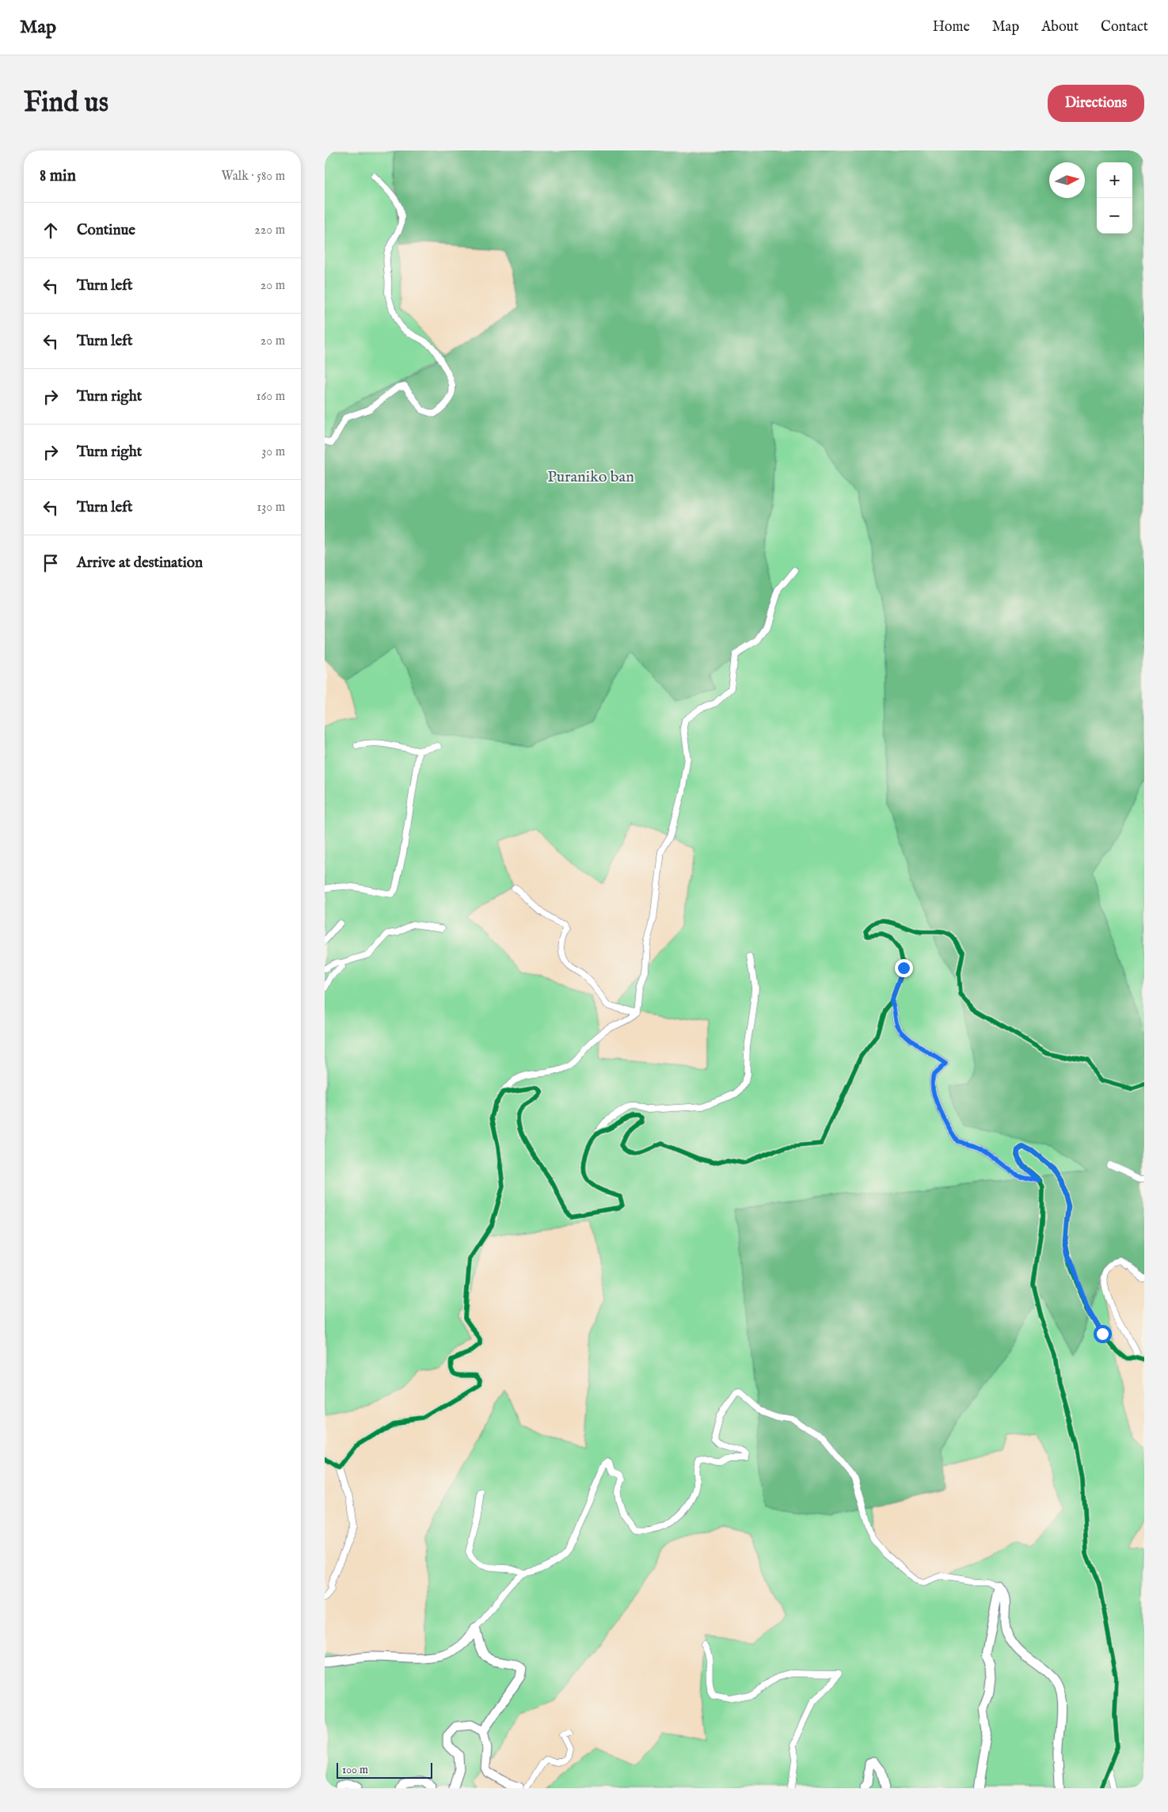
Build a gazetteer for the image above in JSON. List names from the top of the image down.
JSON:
{
  "parks": ["Puraniko ban"],
  "scale_bar": "100 m",
  "north": "right",
  "page": {
    "header": "Map",
    "nav": [
      "Home",
      "Map",
      "About",
      "Contact"
    ],
    "buttons": "Directions",
    "title": "Find us",
    "heading": ["8 min", "Walk · 580 m"],
    "map_buttons": ["+", "−"],
    "list": [
      ["Continue", "220 m"],
      ["Turn left", "20 m"],
      ["Turn left", "20 m"],
      ["Turn right", "160 m"],
      ["Turn right", "30 m"],
      ["Turn left", "130 m"],
      "Arrive at destination"
    ],
    "scale": "100 m"
  }
}
